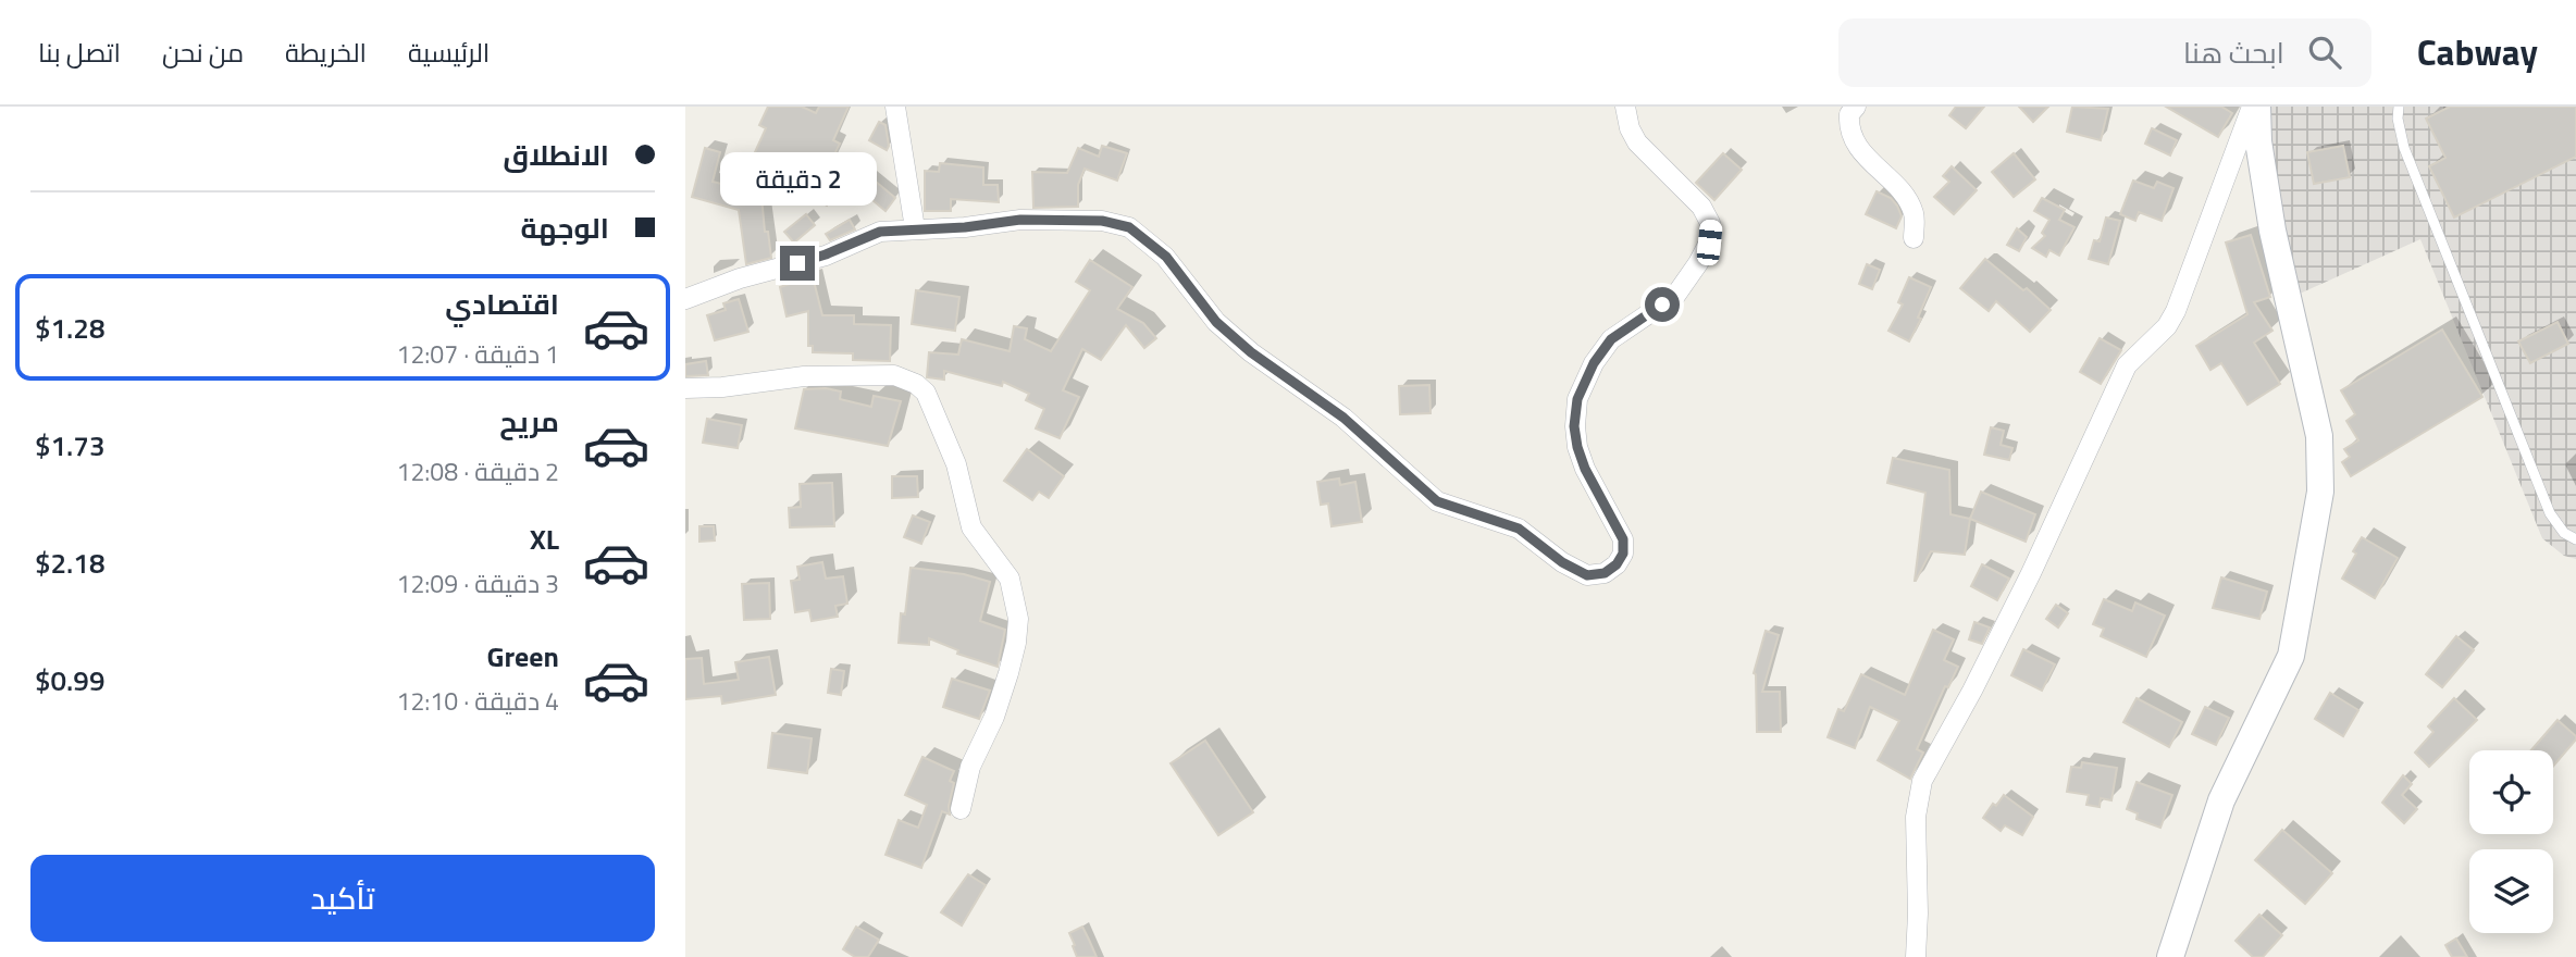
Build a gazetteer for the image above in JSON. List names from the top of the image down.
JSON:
{
  "page": {
    "header": "Cabway",
    "search": "ابحث هنا",
    "nav": [
      "الرئيسية",
      "الخريطة",
      "من نحن",
      "اتصل بنا"
    ],
    "banner": ["الانطلاق", "الوجهة"],
    "bubble": "2 دقيقة",
    "list": [
      {
        "name": "اقتصادي",
        "note": "1 دقيقة · 12:07",
        "value": "$1.28"
      },
      {
        "name": "مريح",
        "note": "2 دقيقة · 12:08",
        "value": "$1.73"
      },
      {
        "name": "XL",
        "note": "3 دقيقة · 12:09",
        "value": "$2.18"
      },
      {
        "name": "Green",
        "note": "4 دقيقة · 12:10",
        "value": "$0.99"
      }
    ],
    "buttons": "تأكيد"
  }
}
